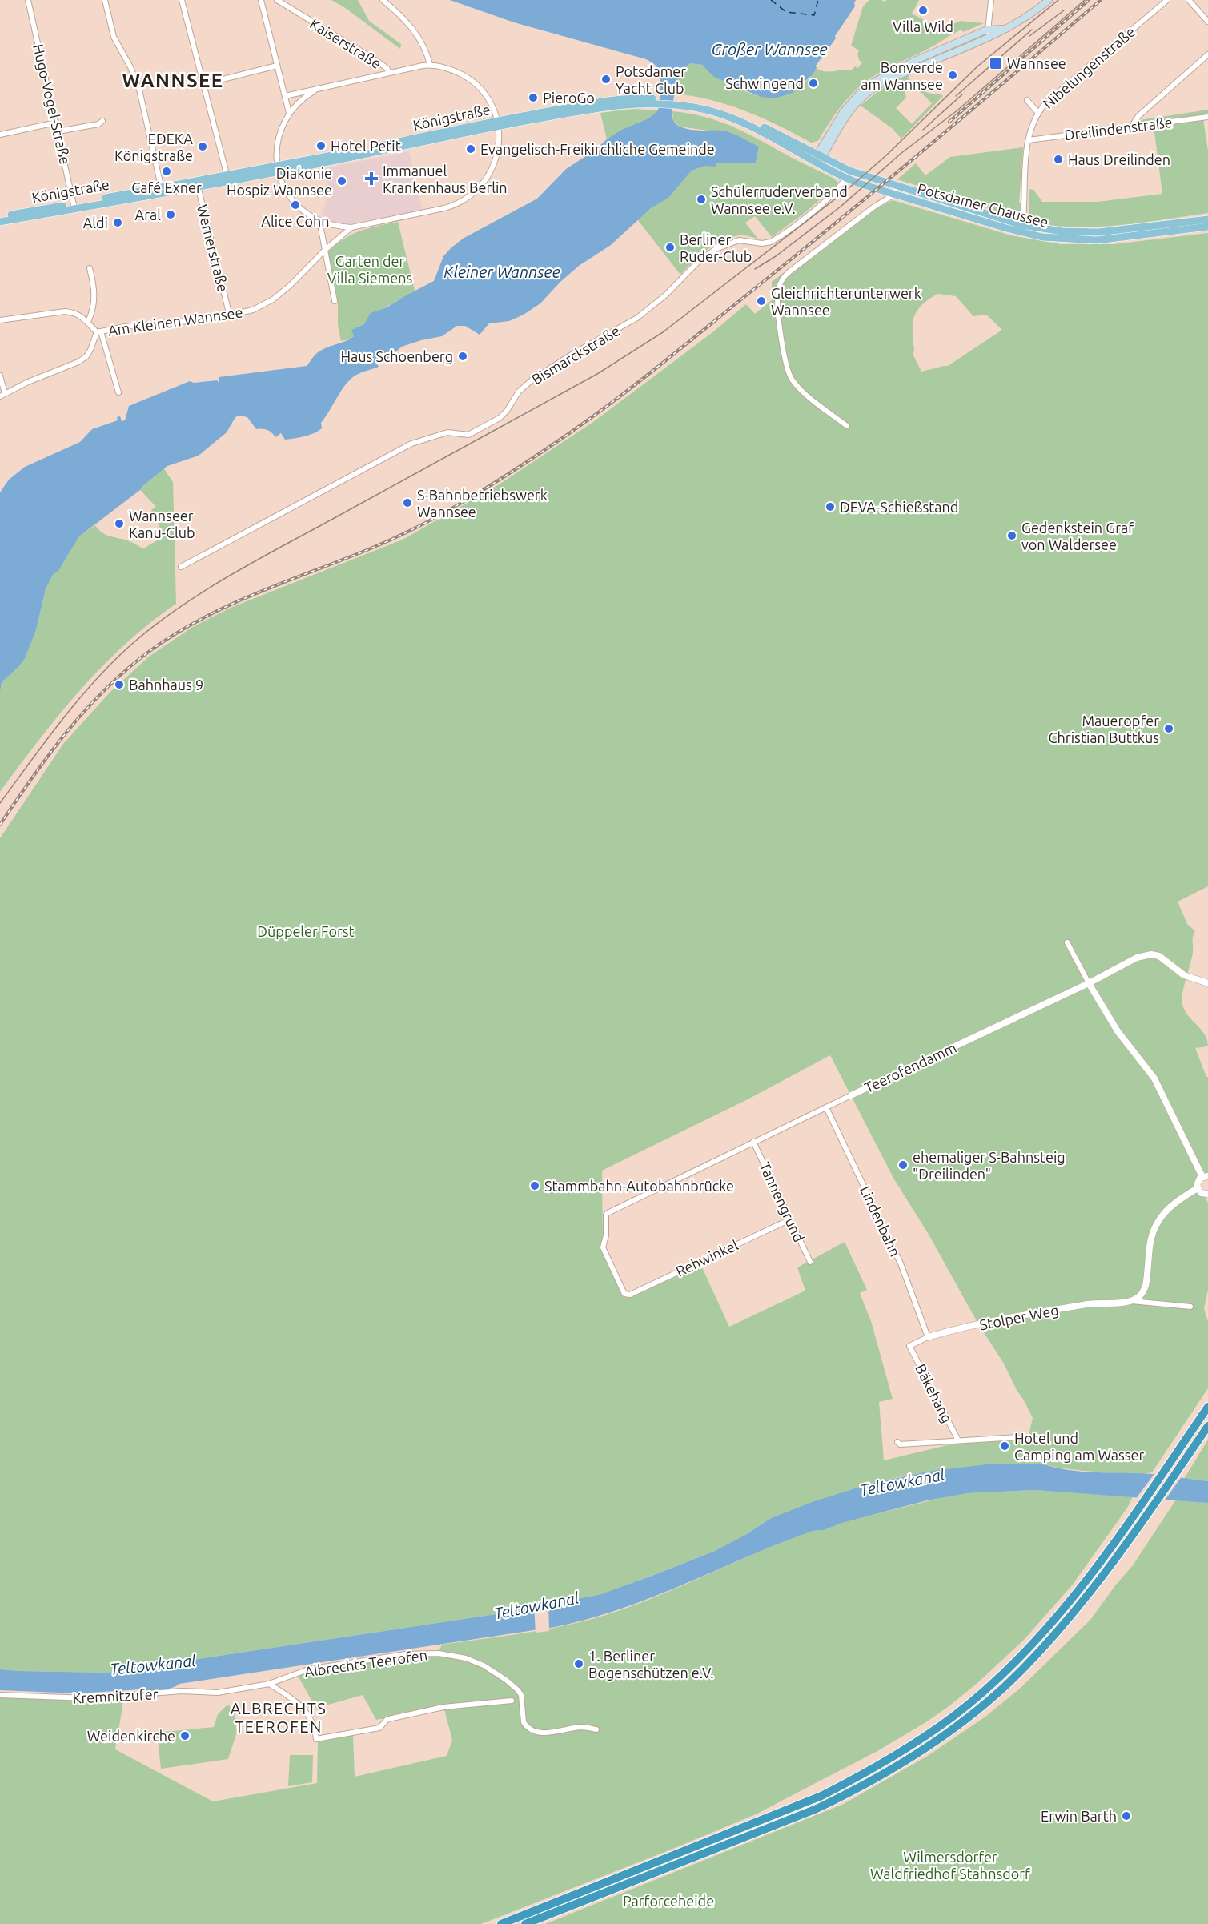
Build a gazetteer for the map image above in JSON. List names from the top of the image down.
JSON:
{
  "streets": {
    "main road": ["Königstraße", "Potsdamer Chaussee"],
    "street": [
      "Kaiserstraße",
      "Nibelungenstraße",
      "Hugo-Vogel-Straße",
      "Dreilindenstraße",
      "Wernerstraße",
      "Am Kleinen Wannsee",
      "Bismarckstraße",
      "Teerofendamm",
      "Tannengrund",
      "Lindenbahn",
      "Rehwinkel",
      "Stolper Weg",
      "Bäkehang",
      "Albrechts Teerofen",
      "Kremnitzufer"
    ]
  },
  "crossings": [
    ["Nibelungenstraße", "Dreilindenstraße"],
    ["Nibelungenstraße", "Potsdamer Chaussee"],
    ["Hugo-Vogel-Straße", "Königstraße"],
    ["Königstraße", "Potsdamer Chaussee"],
    ["Königstraße", "Wernerstraße"],
    ["Königstraße", "Am Kleinen Wannsee"],
    ["Königstraße", "Bismarckstraße"],
    ["Wernerstraße", "Am Kleinen Wannsee"],
    ["Teerofendamm", "Tannengrund"],
    ["Teerofendamm", "Lindenbahn"],
    ["Teerofendamm", "Rehwinkel"],
    ["Tannengrund", "Rehwinkel"],
    ["Lindenbahn", "Stolper Weg"],
    ["Stolper Weg", "Bäkehang"],
    ["Albrechts Teerofen", "Kremnitzufer"]
  ],
  "districts": ["WANNSEE", "ALBRECHTS TEEROFEN"],
  "water": ["Großer Wannsee", "Kleiner Wannsee", "Teltowkanal"],
  "parks": [
    "Garten der Villa Siemens",
    "Düppeler Forst",
    "Wilmersdorfer Waldfriedhof Stahnsdorf",
    "Parforceheide"
  ],
  "places": {
    "other": [
      "Villa Wild",
      "Bonverde am Wannsee",
      "Potsdamer Yacht Club",
      "Schwingend",
      "PieroGo",
      "Hotel Petit",
      "EDEKA Königstraße",
      "Evangelisch-Freikirchliche Gemeinde",
      "Haus Dreilinden",
      "Café Exner",
      "Diakonie Hospiz Wannsee",
      "Schülerruderverband Wannsee e.V.",
      "Alice Cohn",
      "Aral",
      "Aldi",
      "Berliner Ruder-Club",
      "Gleichrichterunterwerk Wannsee",
      "Haus Schoenberg",
      "S-Bahnbetriebswerk Wannsee",
      "DEVA-Schießstand",
      "Wannseer Kanu-Club",
      "Gedenkstein Graf von Waldersee",
      "Bahnhaus 9",
      "Maueropfer Christian Buttkus",
      "ehemaliger S-Bahnsteig \"Dreilinden\"",
      "Stammbahn-Autobahnbrücke",
      "Hotel und Camping am Wasser",
      "1. Berliner Bogenschützen e.V.",
      "Weidenkirche",
      "Erwin Barth"
    ],
    "transit": ["Wannsee"],
    "health": ["Immanuel Krankenhaus Berlin"]
  }
}
